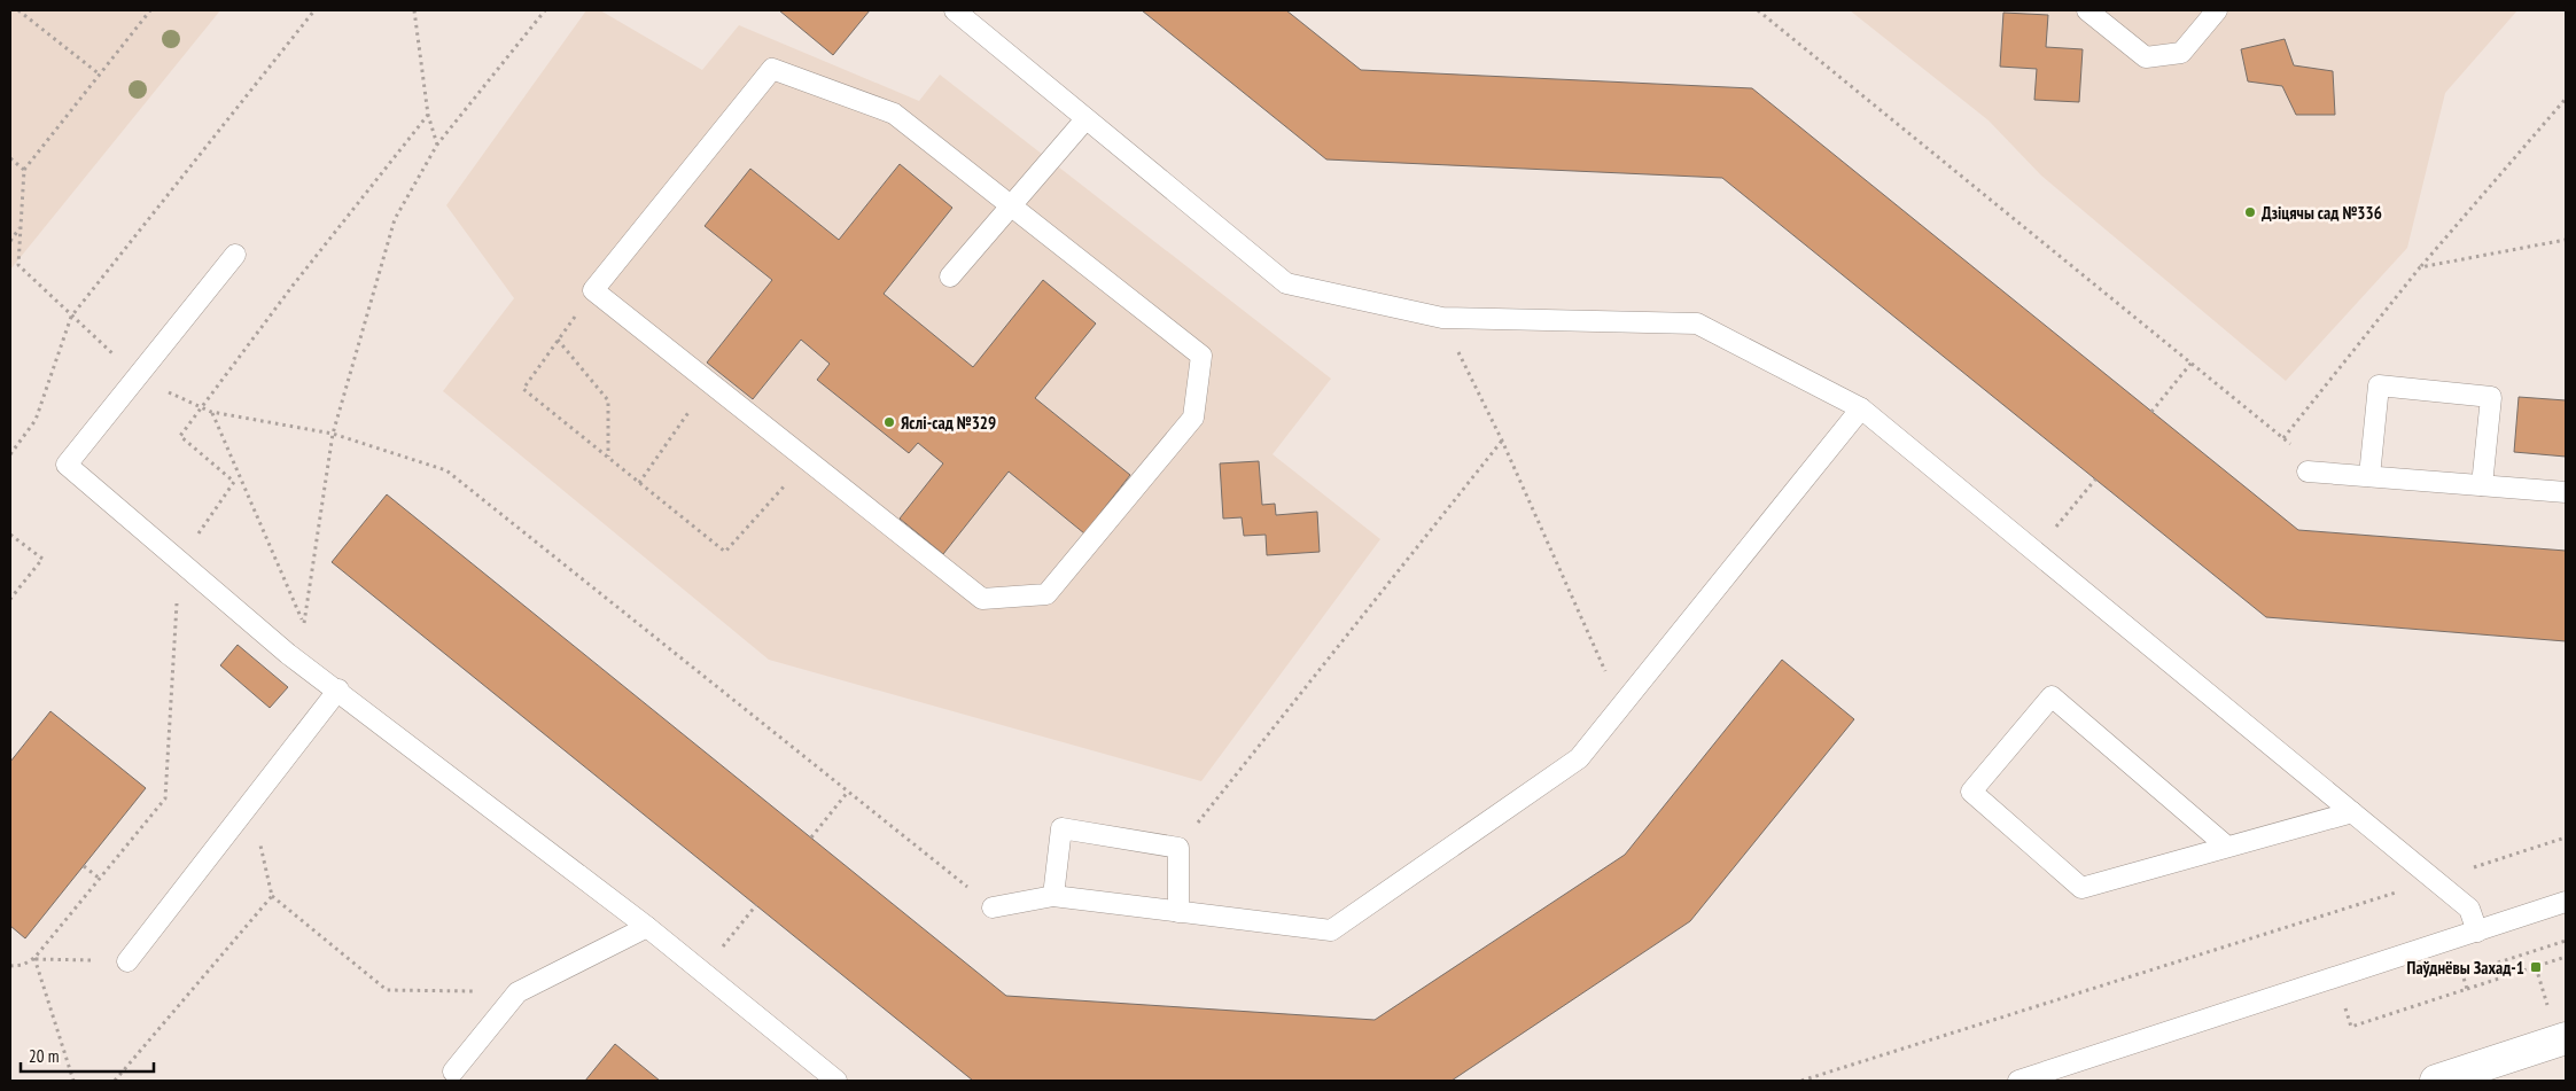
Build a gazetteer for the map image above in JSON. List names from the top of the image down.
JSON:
{
  "places": {
    "other": ["Дзіцячы сад №336", "Яслі-сад №329"],
    "transit": ["Паўднёвы Захад-1"]
  },
  "scale_bar": "20 m"
}
